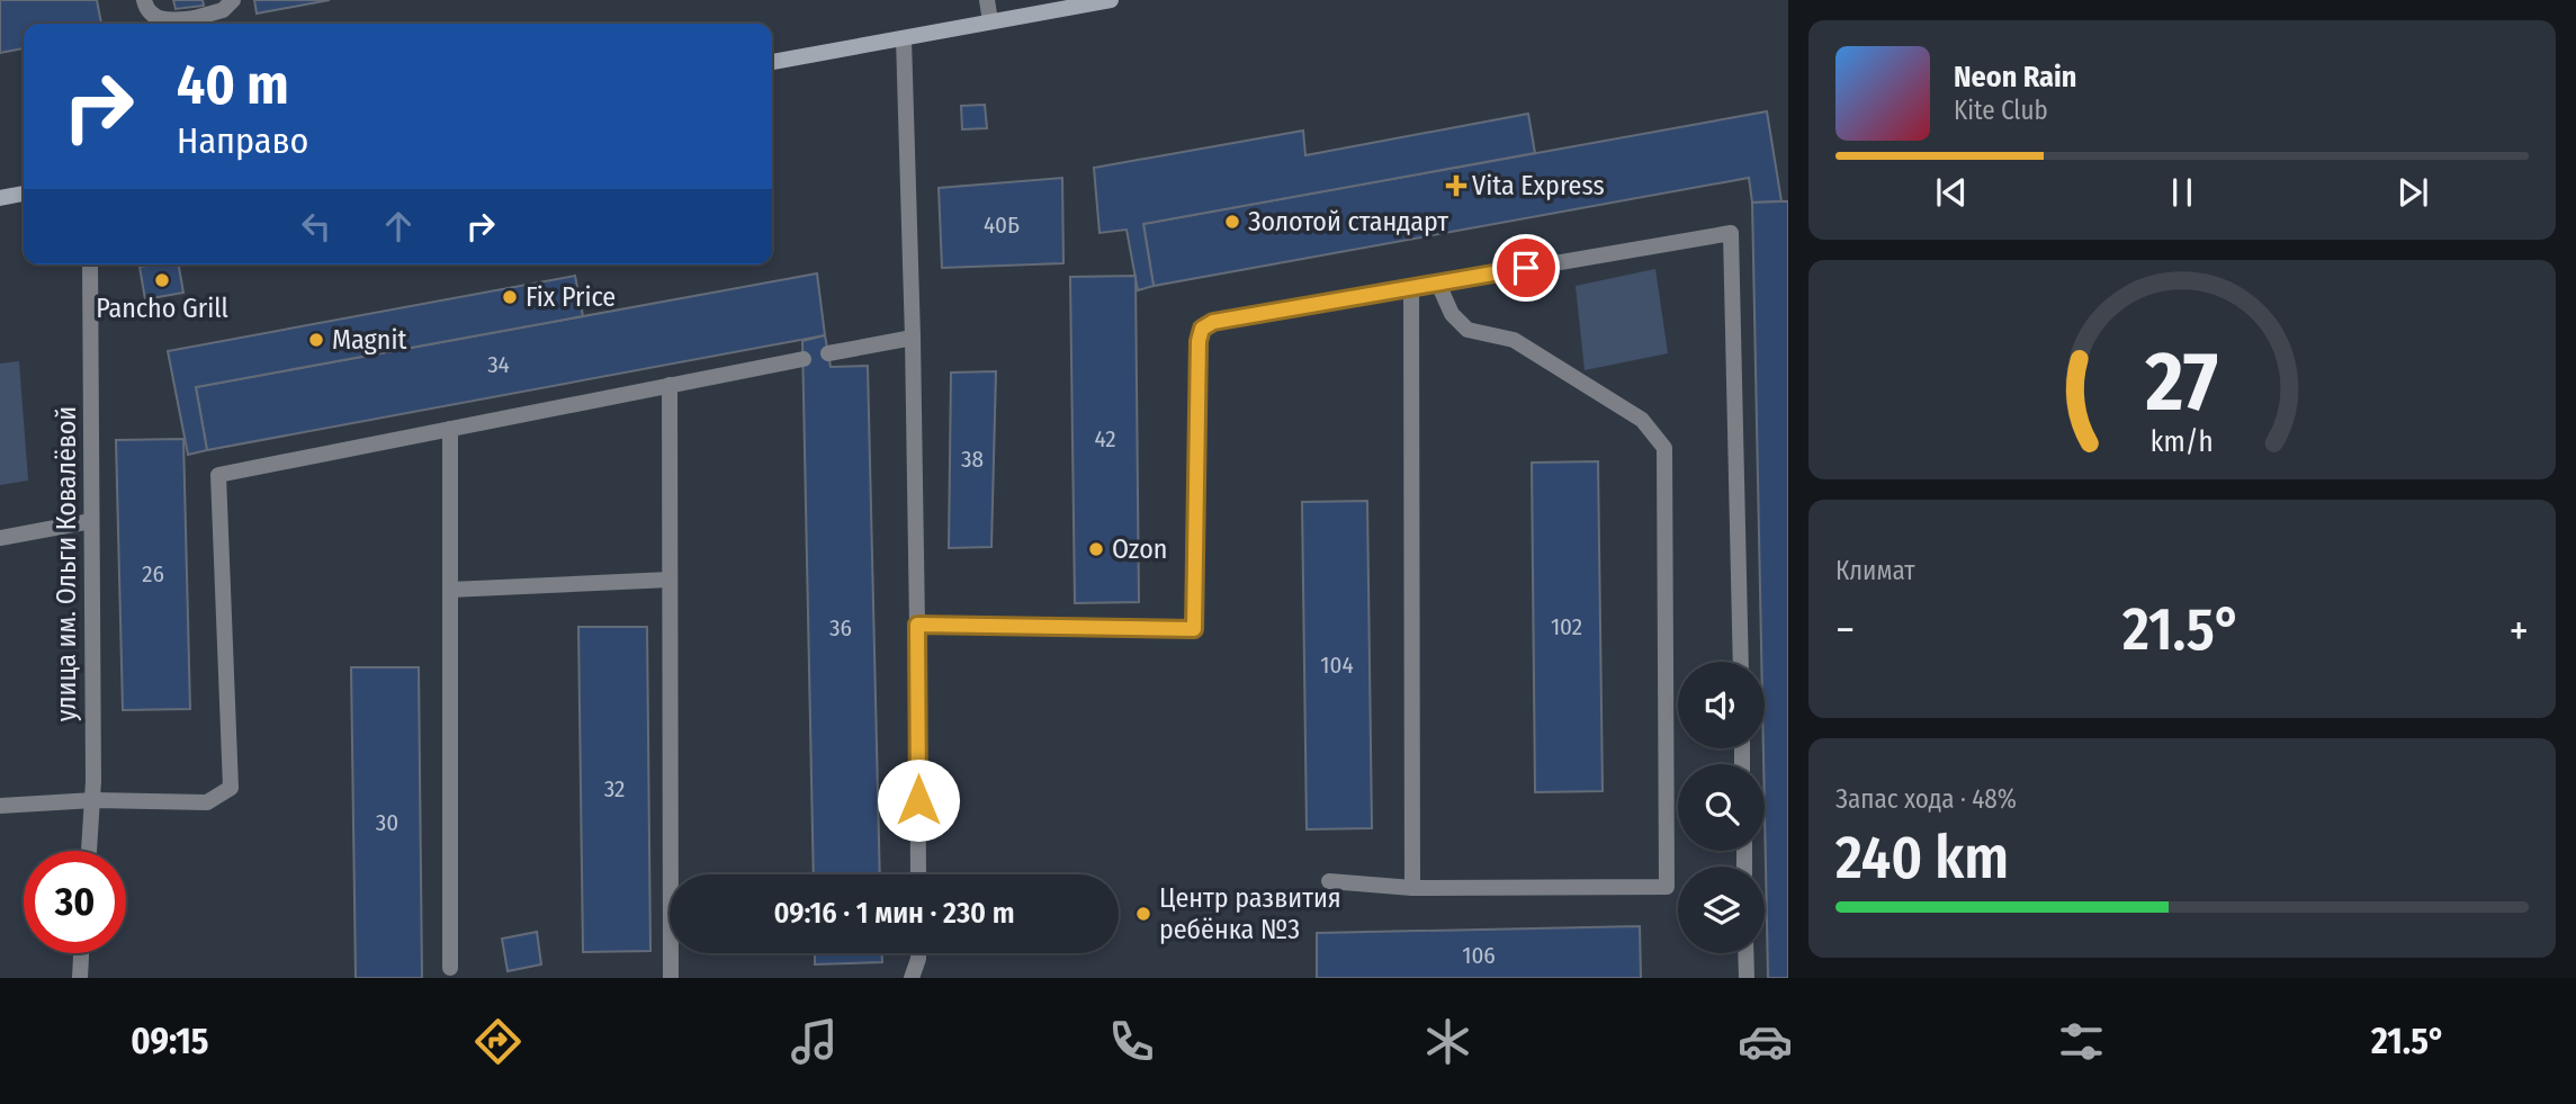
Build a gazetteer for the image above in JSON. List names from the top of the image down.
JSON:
{
  "streets": {
    "street": ["улица им. Ольги Ковалёвой"]
  },
  "places": {
    "health": ["Vita Express"],
    "other": [
      "Золотой стандарт",
      "Pancho Grill",
      "Fix Price",
      "Magnit",
      "Ozon",
      "Центр развития ребёнка №3"
    ]
  },
  "house_numbers": [
    "40Б",
    "34",
    "42",
    "38",
    "26",
    "102",
    "36",
    "104",
    "32",
    "30",
    "106"
  ],
  "page": {
    "turn": ["40 m", "Направо"],
    "song": ["Neon Rain", "Kite Club"],
    "tile": [
      "Климат",
      ["Запас хода · 48%", "240 km"]
    ],
    "heat": ["−", "21.5°", "+"],
    "limit": "30",
    "trip": "09:16 · 1 мин · 230 m",
    "tabs": ["09:15", "21.5°"],
    "gauge": ["27", "km/h"]
  }
}
